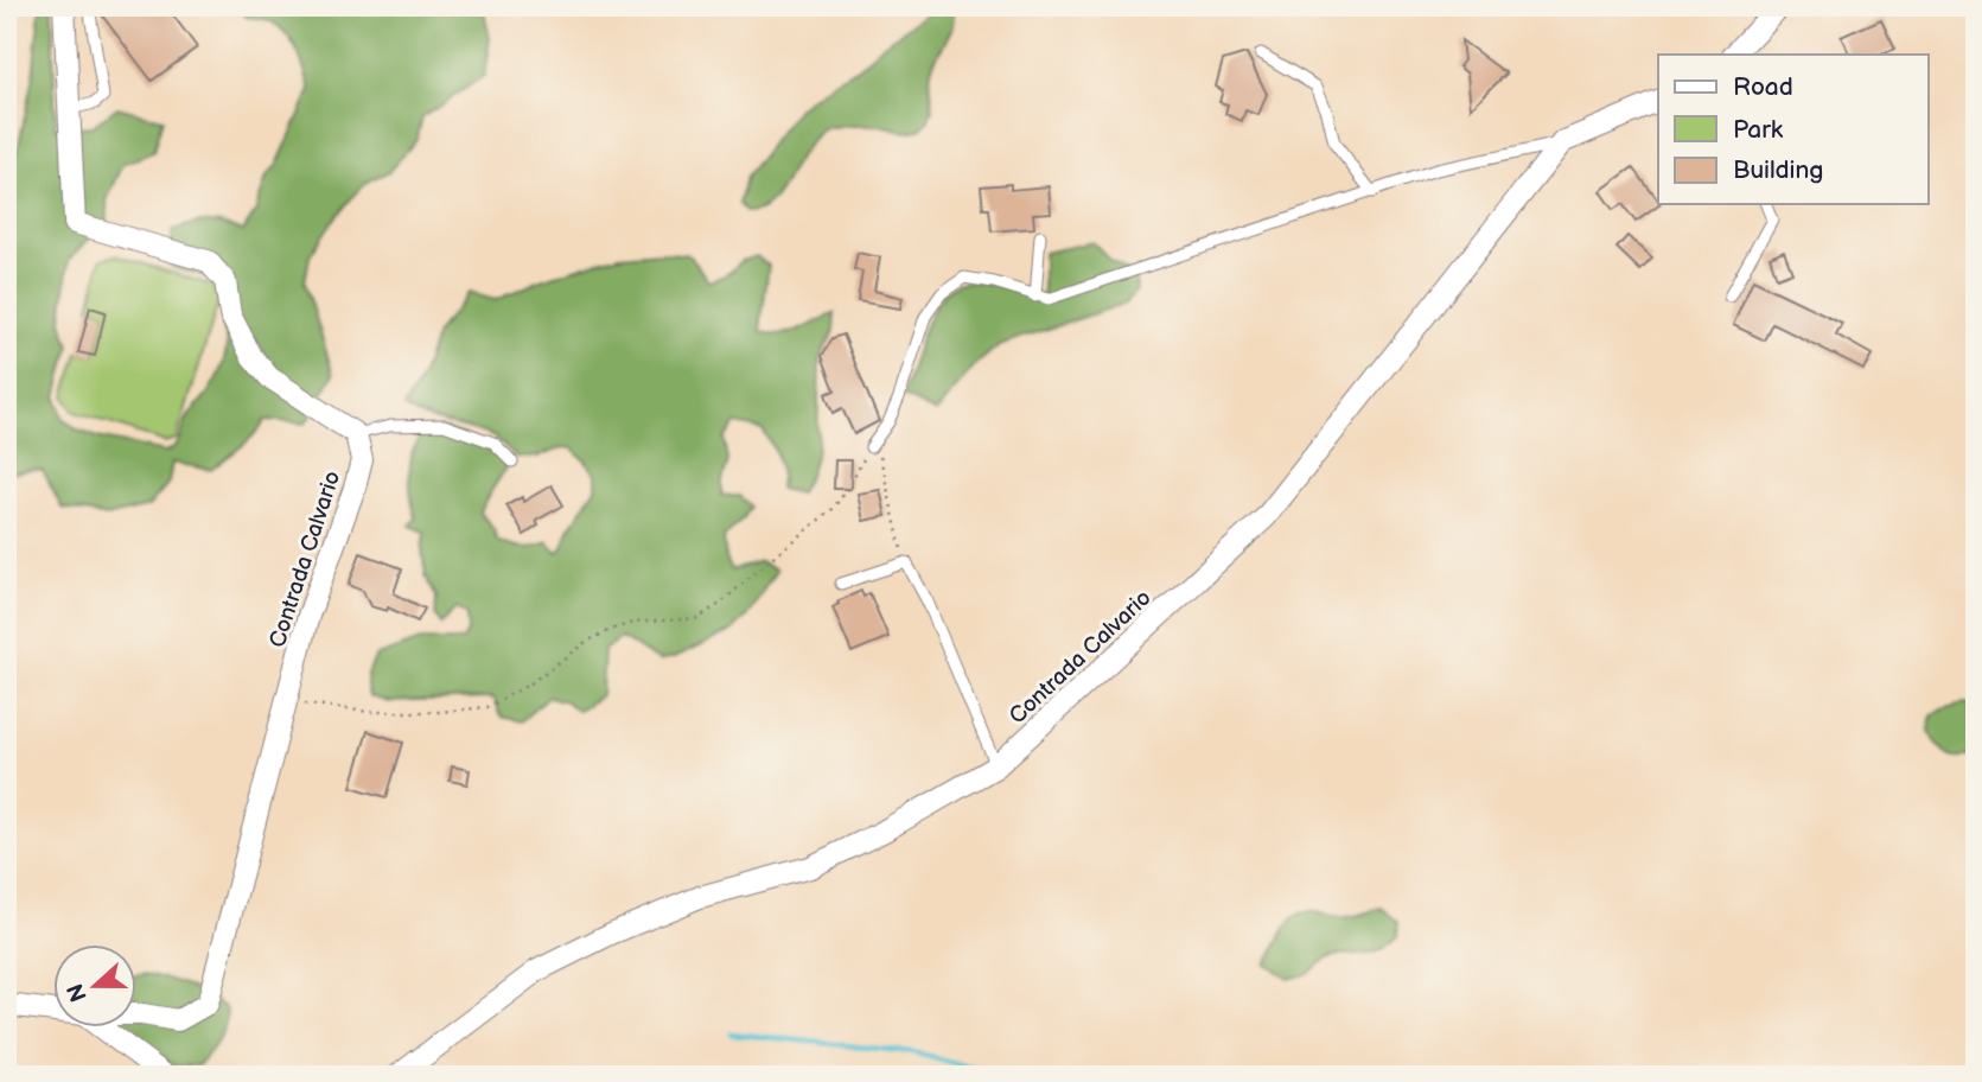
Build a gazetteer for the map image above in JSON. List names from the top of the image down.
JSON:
{
  "streets": {
    "street": ["Contrada Calvario"]
  },
  "legend": ["Road", "Park", "Building"],
  "north": "left"
}
